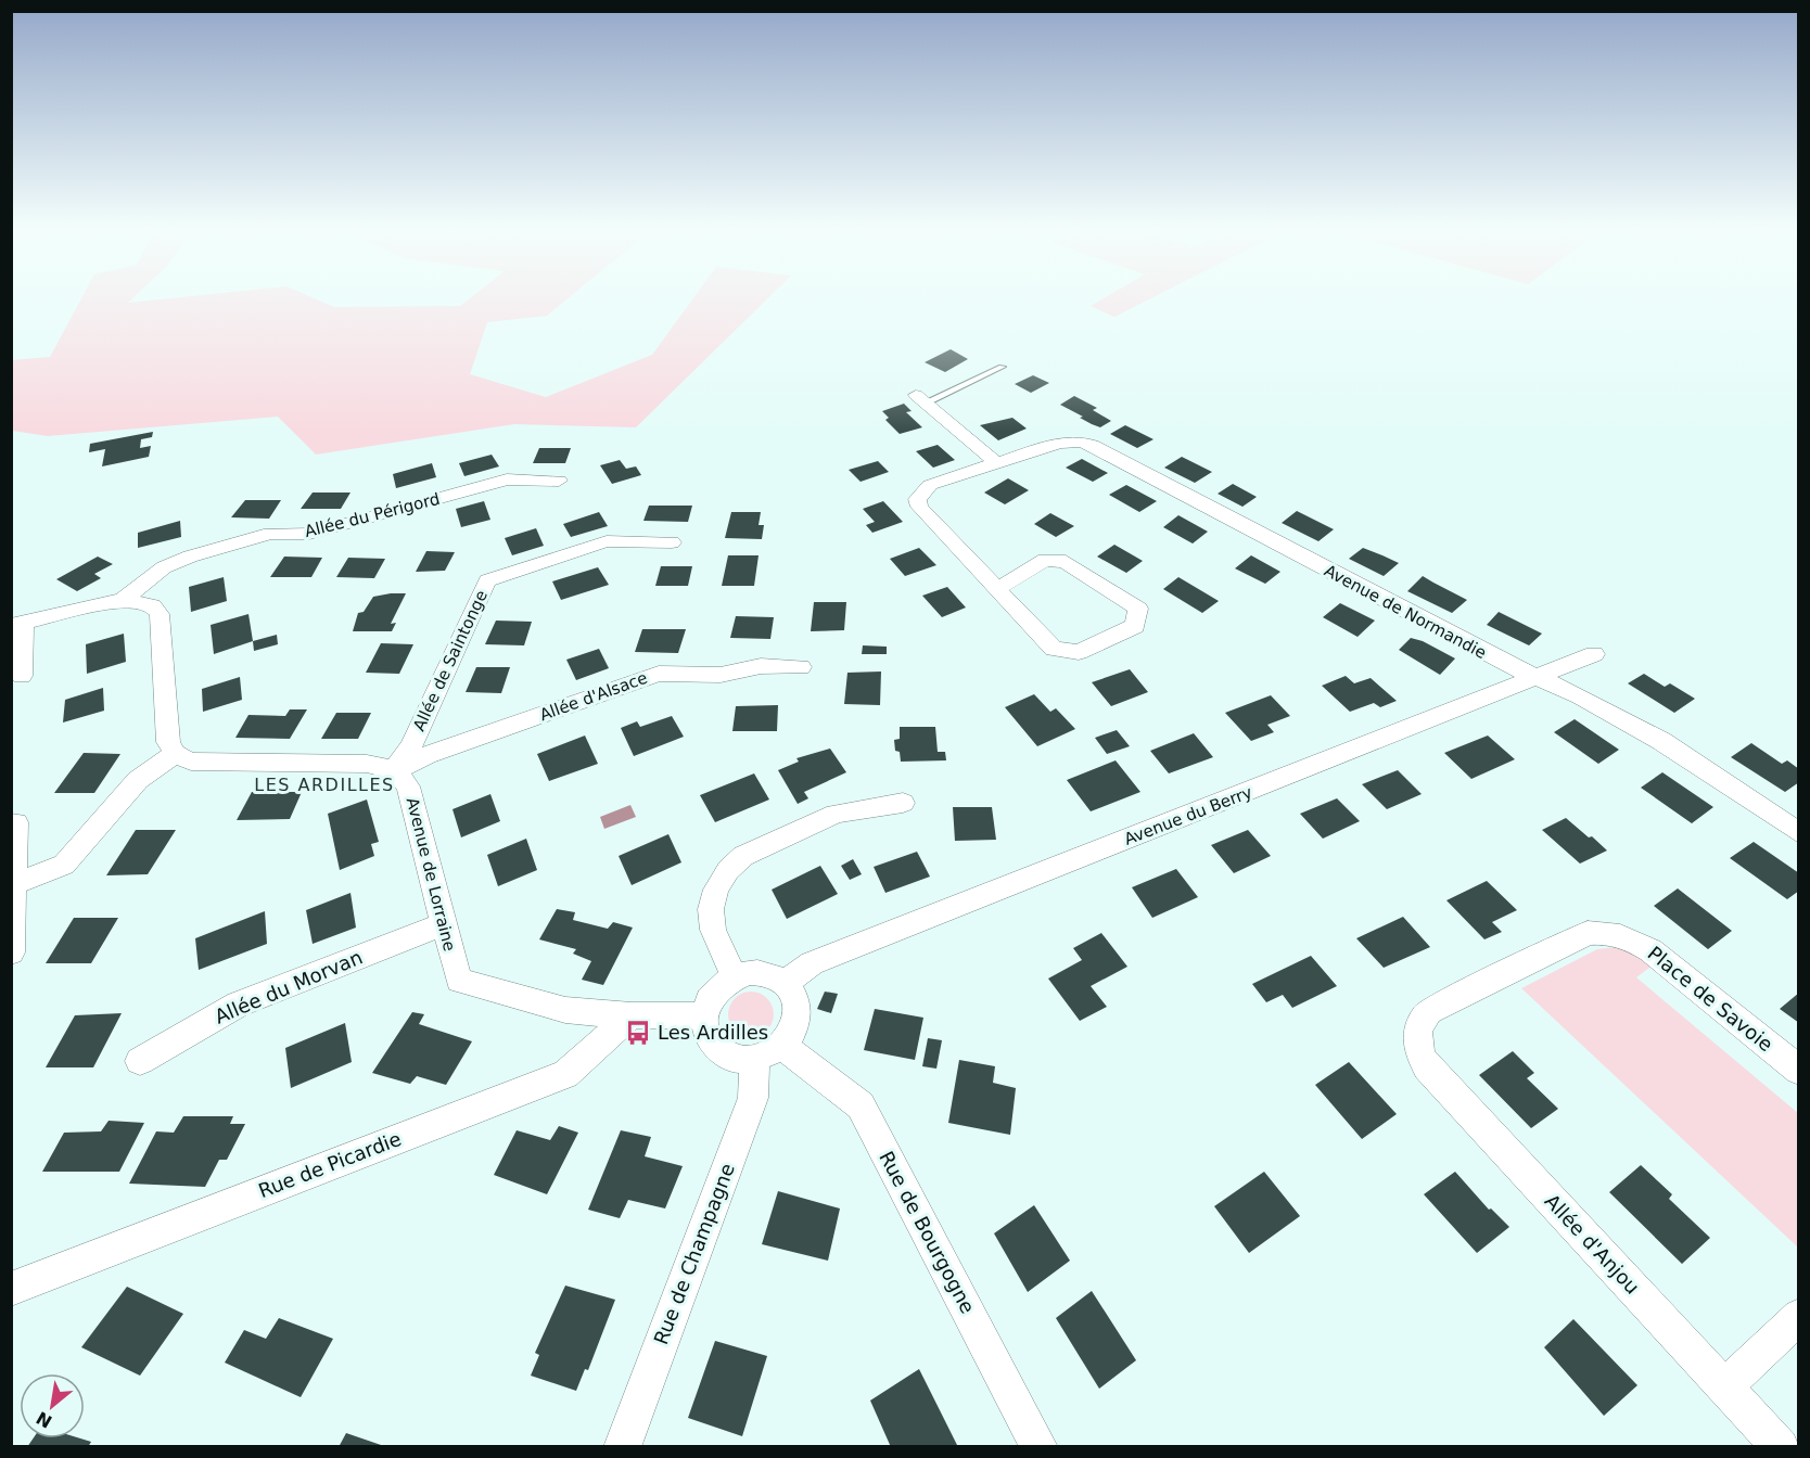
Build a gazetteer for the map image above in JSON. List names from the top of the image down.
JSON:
{
  "streets": {
    "street": [
      "Allée du Périgord",
      "Avenue de Normandie",
      "Allée de Saintonge",
      "Allée d'Alsace",
      "Avenue du Berry",
      "Avenue de Lorraine",
      "Allée du Morvan",
      "Place de Savoie",
      "Rue de Picardie",
      "Rue de Bourgogne",
      "Allée d'Anjou",
      "Rue de Champagne"
    ]
  },
  "crossings": [
    ["Avenue de Normandie", "Avenue du Berry"],
    ["Allée de Saintonge", "Allée d'Alsace"],
    ["Allée de Saintonge", "Avenue de Lorraine"],
    ["Allée d'Alsace", "Avenue de Lorraine"],
    ["Avenue du Berry", "Avenue de Lorraine"],
    ["Avenue du Berry", "Rue de Bourgogne"],
    ["Avenue du Berry", "Rue de Champagne"],
    ["Avenue de Lorraine", "Allée du Morvan"],
    ["Avenue de Lorraine", "Rue de Picardie"],
    ["Avenue de Lorraine", "Rue de Bourgogne"],
    ["Avenue de Lorraine", "Rue de Champagne"],
    ["Place de Savoie", "Allée d'Anjou"],
    ["Rue de Bourgogne", "Rue de Champagne"]
  ],
  "districts": ["LES ARDILLES"],
  "places": {
    "bus stop": ["Les Ardilles"]
  },
  "north": "bottom left"
}
